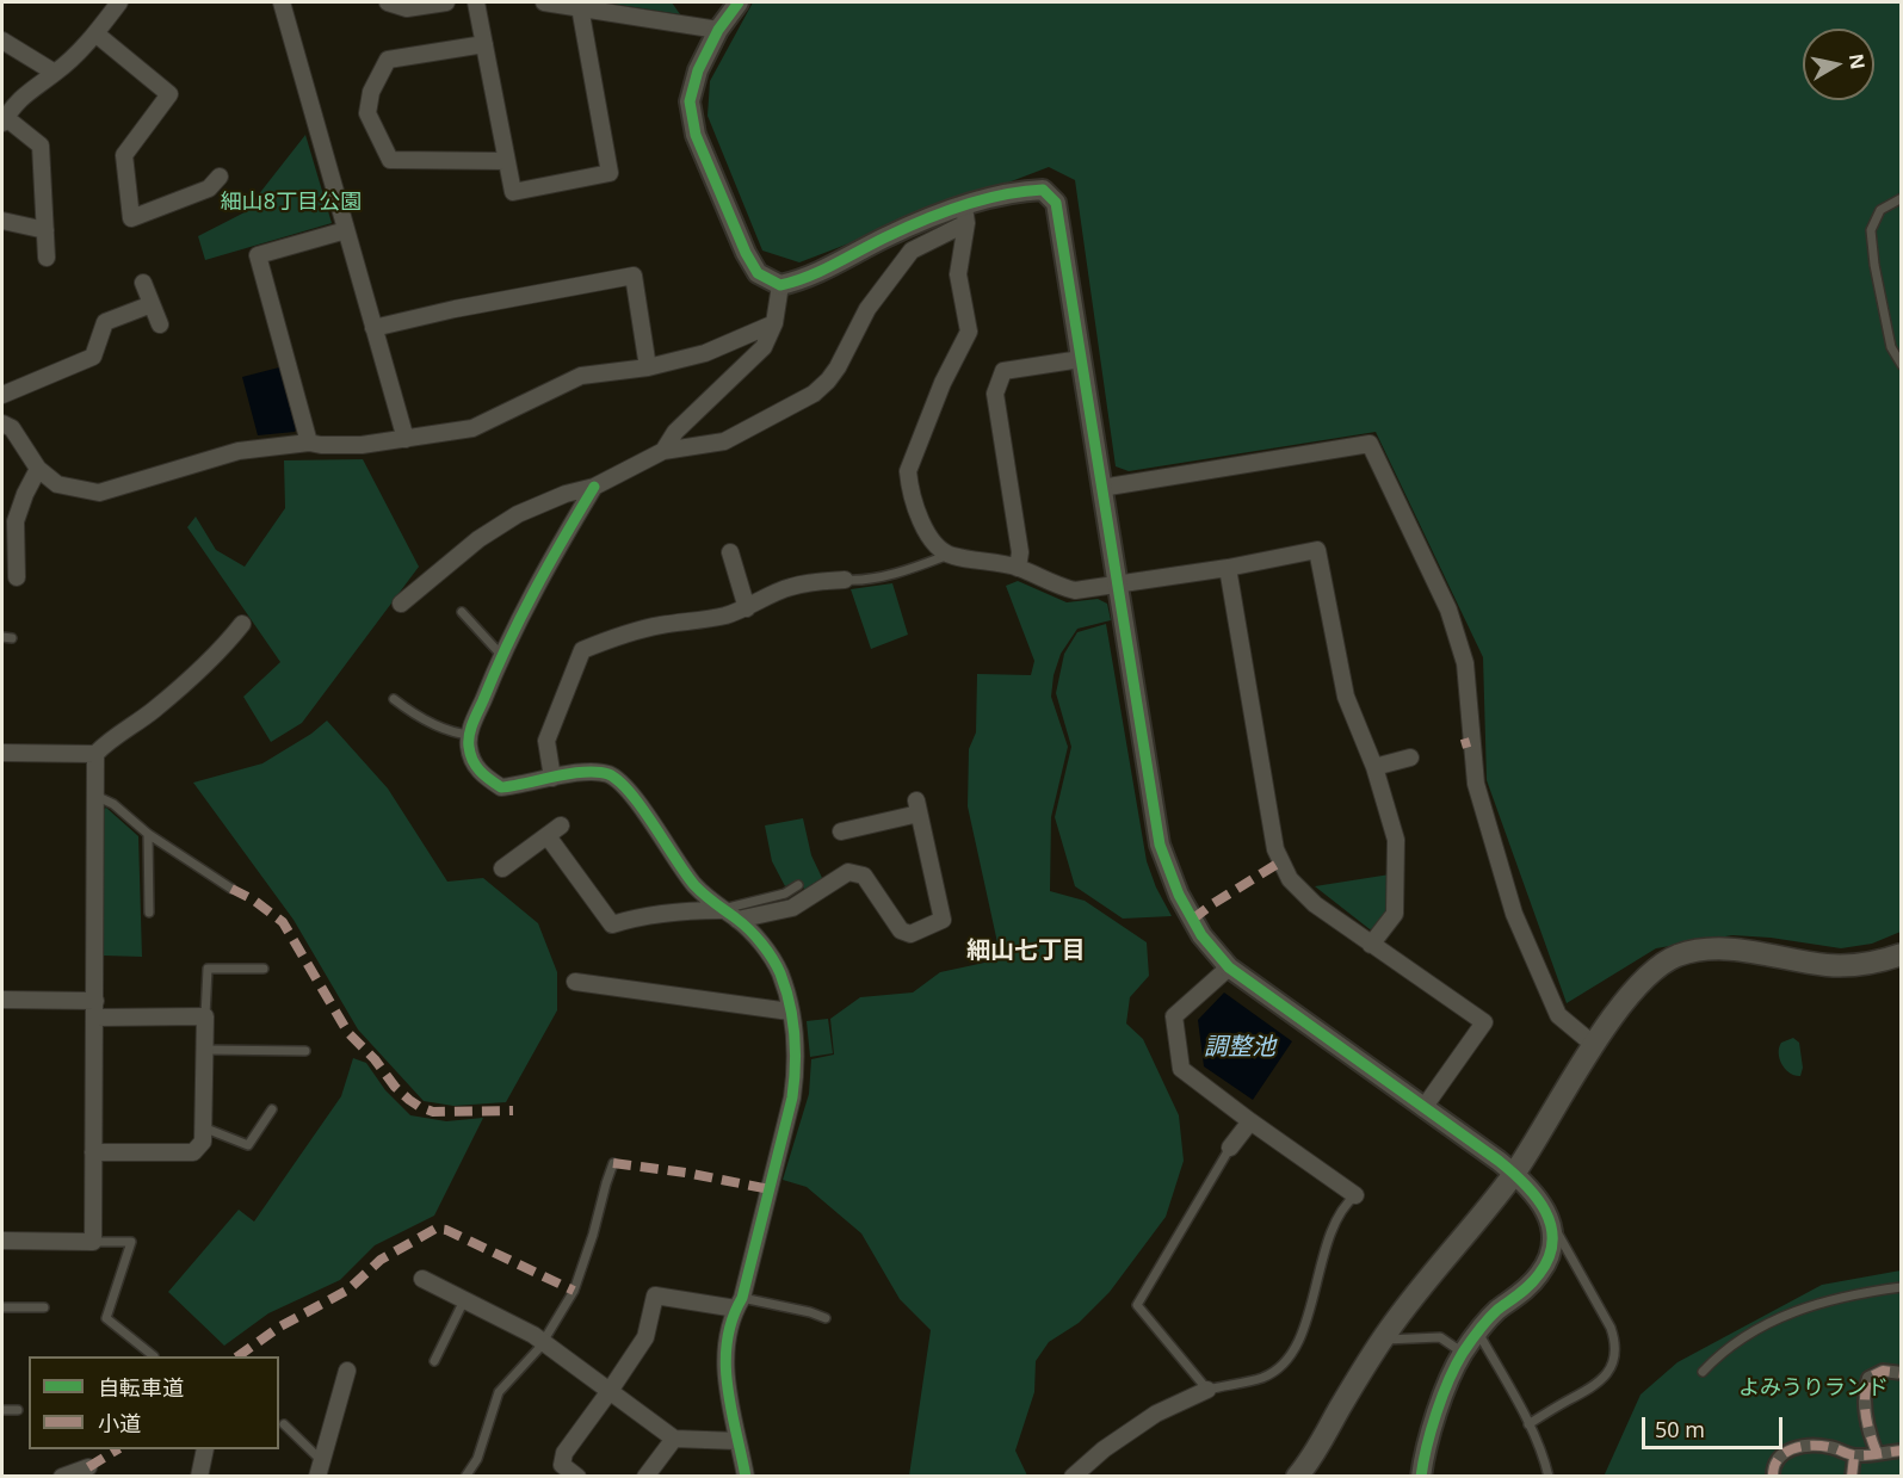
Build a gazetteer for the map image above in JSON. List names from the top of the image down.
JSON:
{
  "districts": ["細山七丁目"],
  "water": ["調整池"],
  "parks": ["細山8丁目公園", "よみうりランド"],
  "legend": ["自転車道", "小道"],
  "scale_bar": "50 m",
  "north": "right"
}
